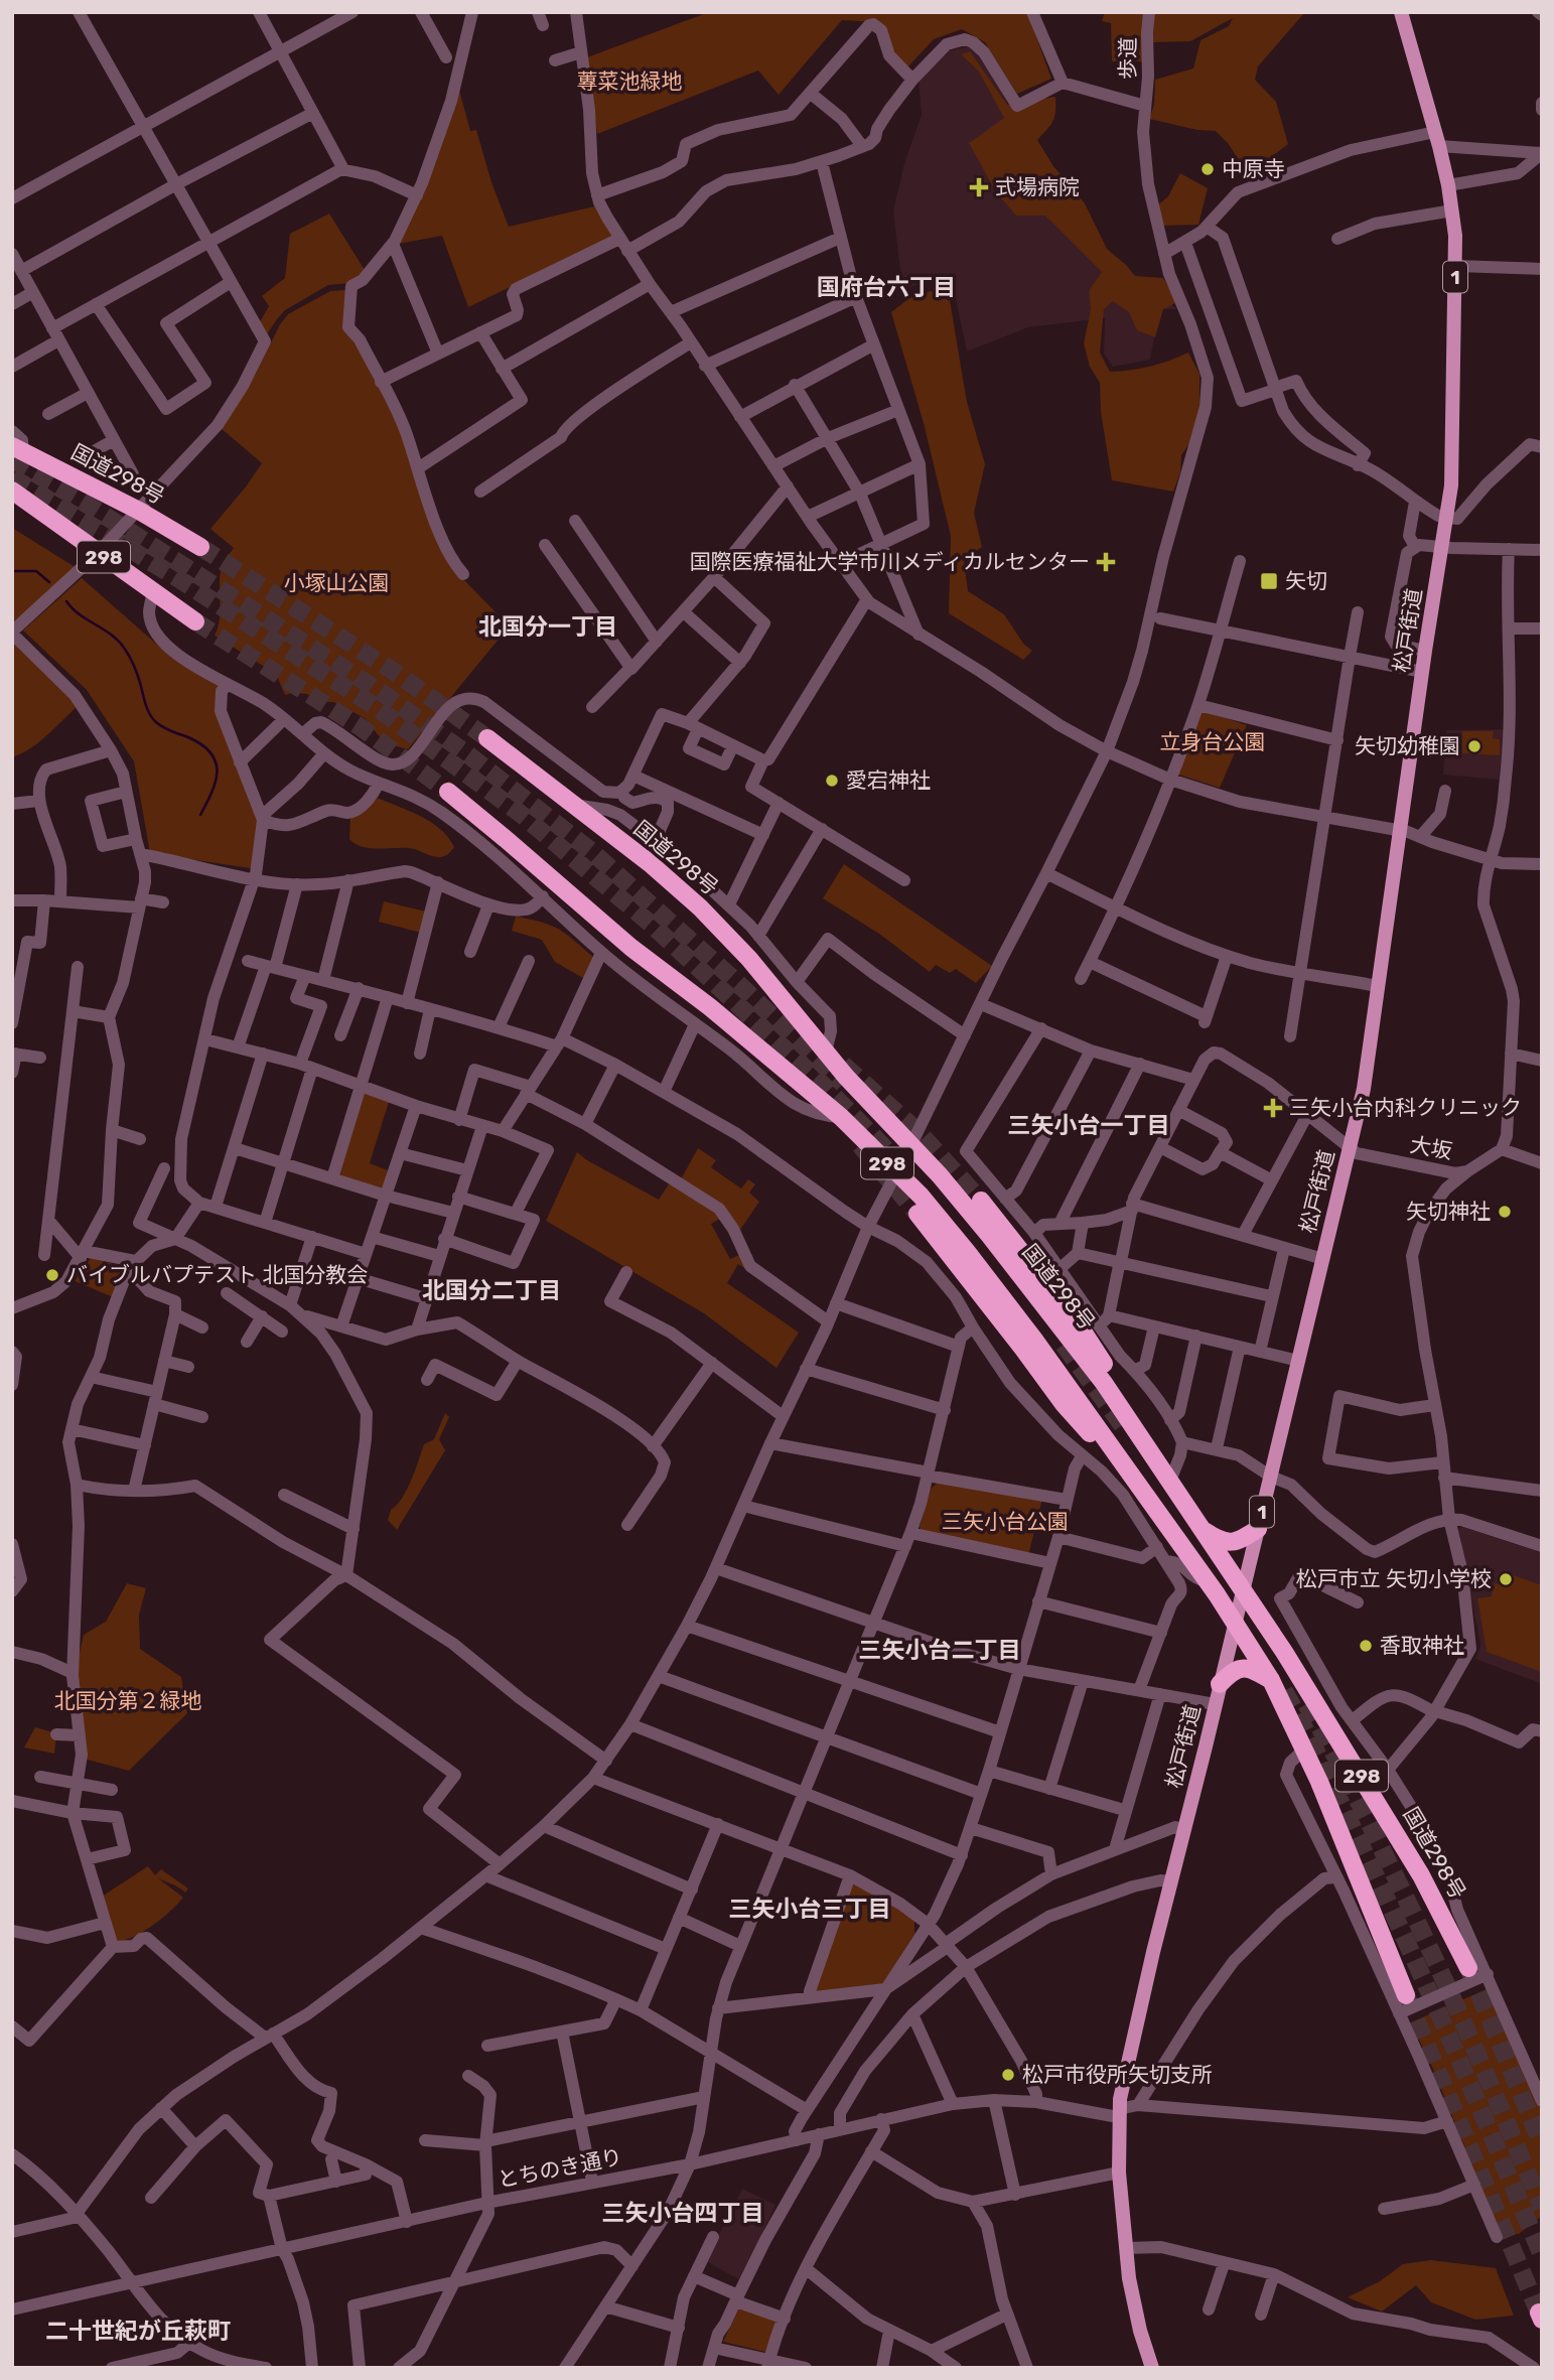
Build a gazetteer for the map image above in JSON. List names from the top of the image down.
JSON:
{
  "streets": {
    "highway": ["国道298号", "298"],
    "main road": ["1", "松戸街道"],
    "street": ["歩道", "大坂", "とちのき通り"]
  },
  "crossings": [
    ["歩道", "国道298号"],
    ["歩道", "298"],
    ["国道298号", "松戸街道"],
    ["298", "松戸街道"],
    ["松戸街道", "大坂"],
    ["松戸街道", "とちのき通り"]
  ],
  "districts": [
    "国府台六丁目",
    "北国分一丁目",
    "三矢小台一丁目",
    "北国分二丁目",
    "三矢小台二丁目",
    "三矢小台三丁目",
    "三矢小台四丁目",
    "二十世紀が丘萩町"
  ],
  "parks": [
    "蓴菜池緑地",
    "小塚山公園",
    "立身台公園",
    "三矢小台公園",
    "北国分第２緑地"
  ],
  "places": {
    "other": [
      "中原寺",
      "矢切幼稚園",
      "愛宕神社",
      "矢切神社",
      "バイブルバプテスト 北国分教会",
      "松戸市立 矢切小学校",
      "香取神社",
      "松戸市役所矢切支所"
    ],
    "health": ["式場病院", "国際医療福祉大学市川メディカルセンター", "三矢小台内科クリニック"],
    "transit": ["矢切"]
  }
}
